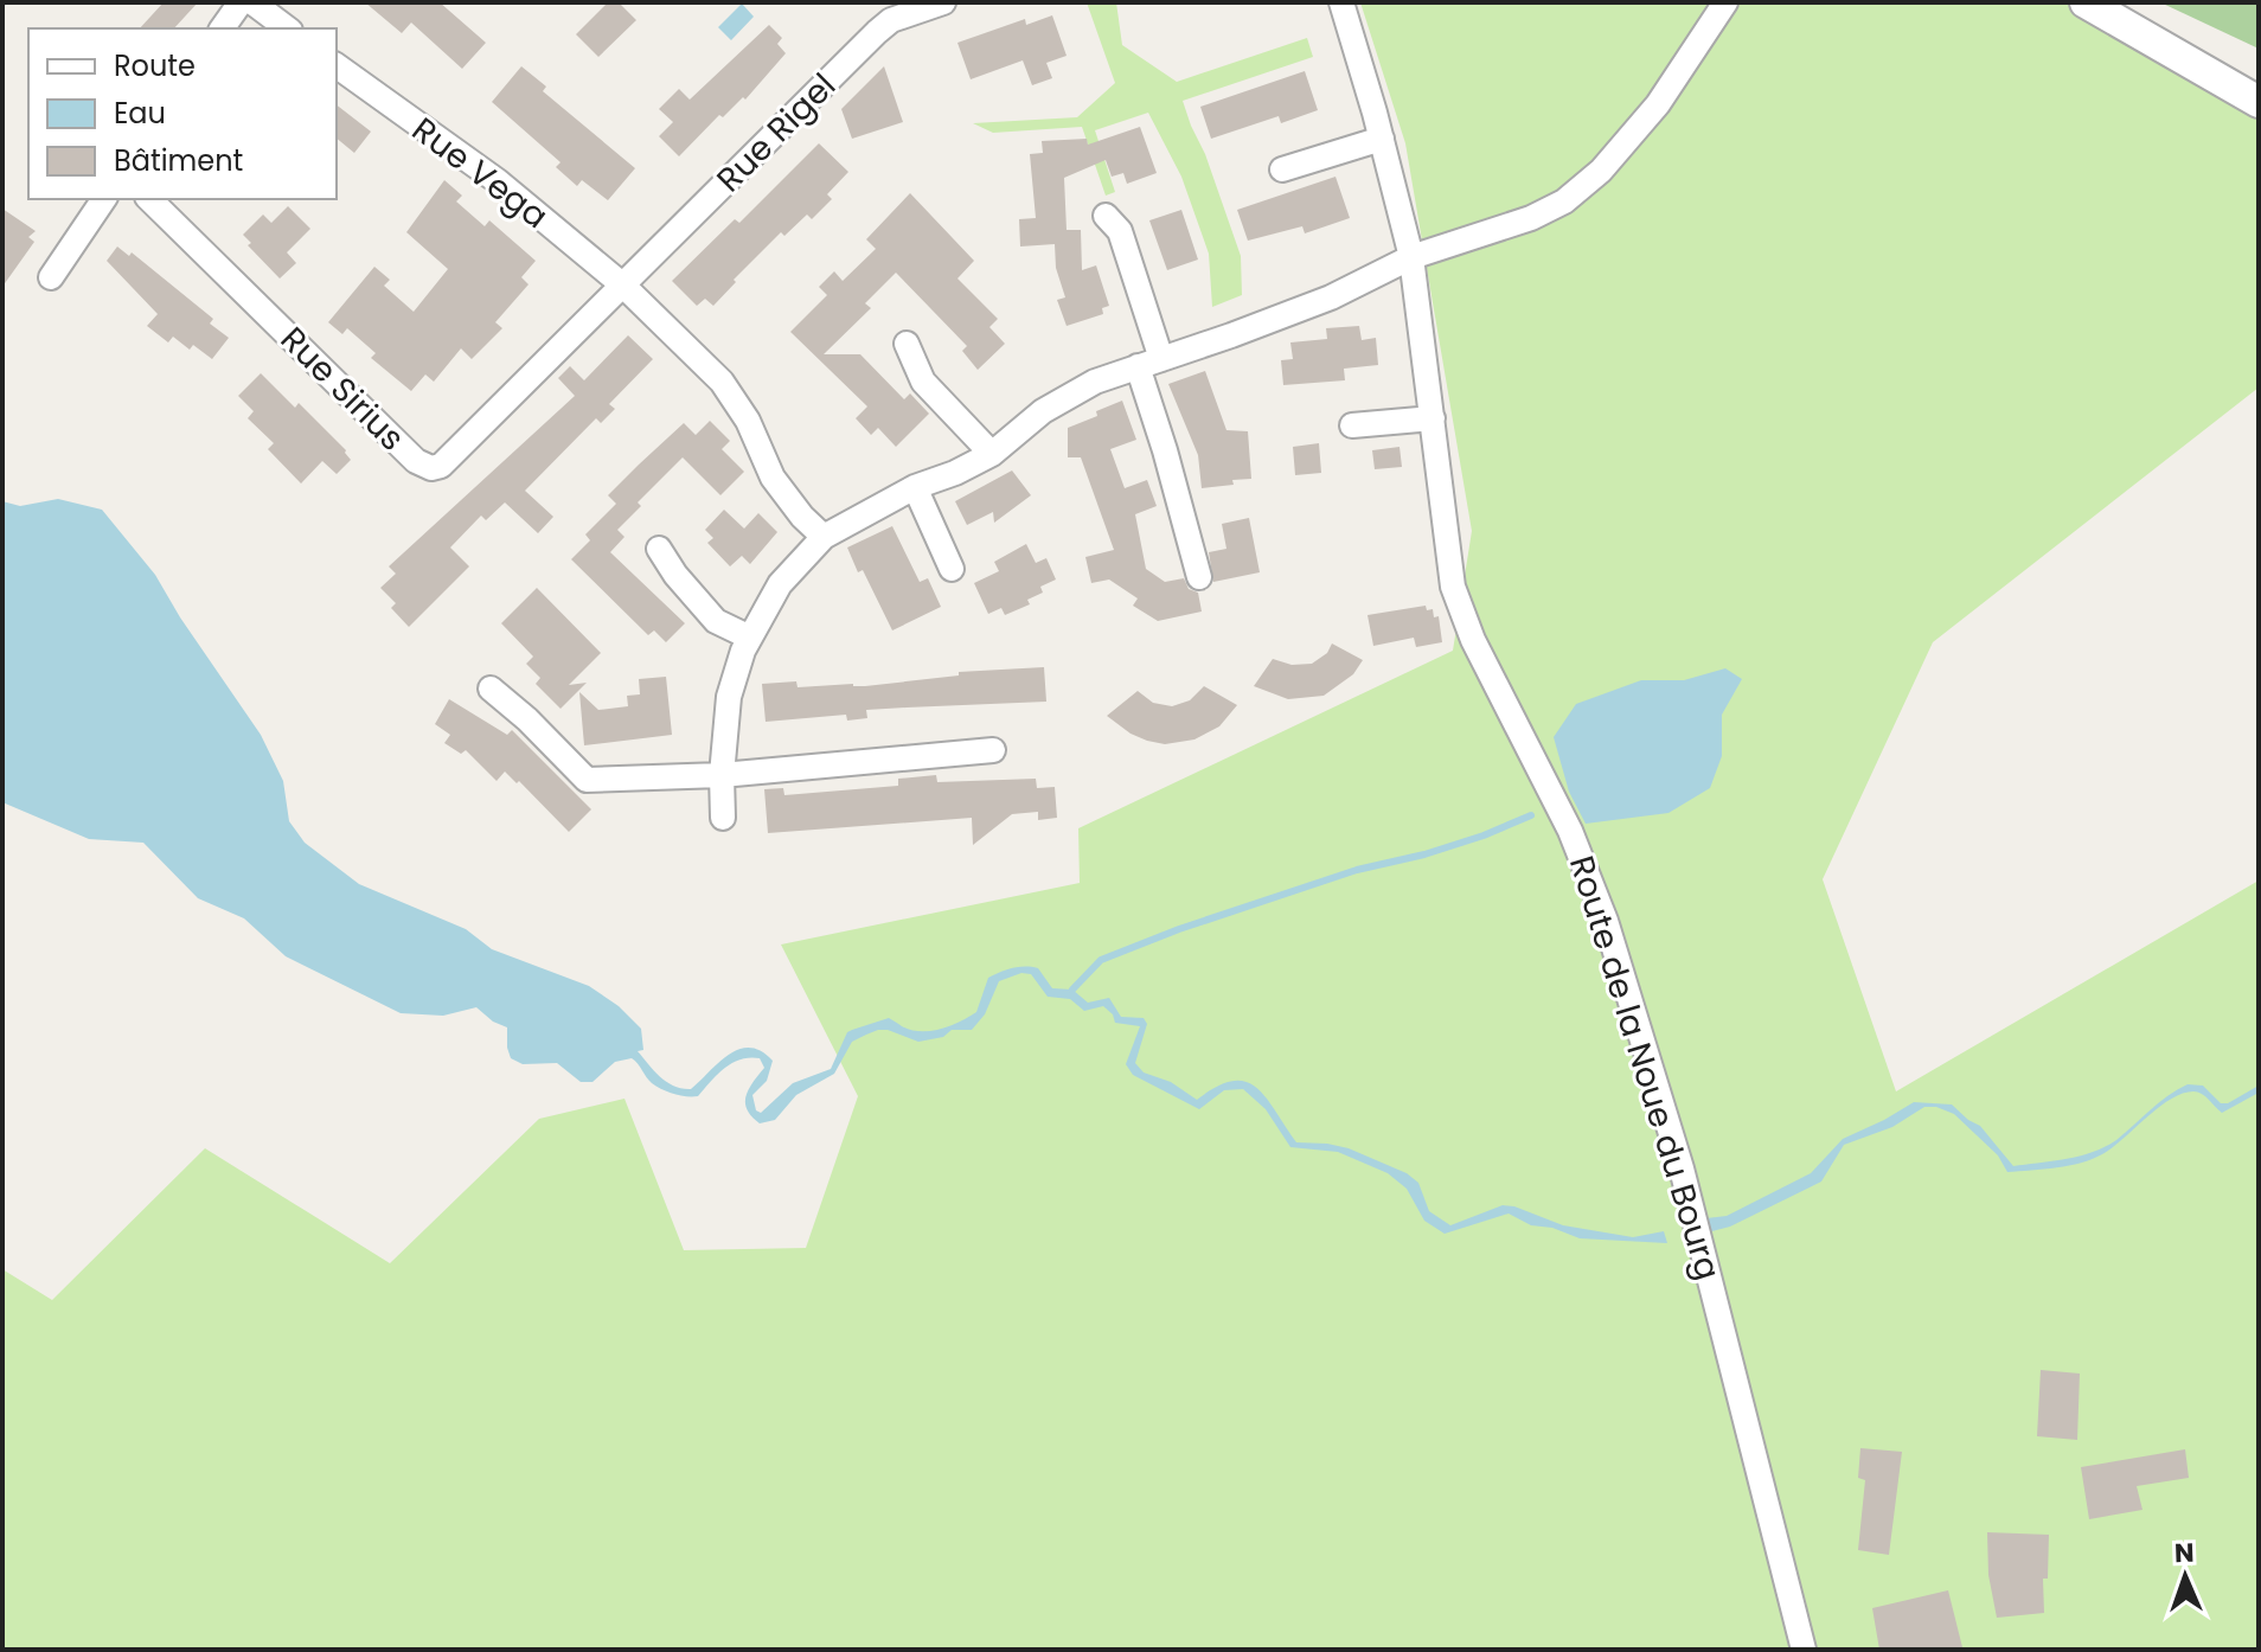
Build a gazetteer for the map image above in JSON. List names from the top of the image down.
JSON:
{
  "streets": {
    "street": [
      "Rue Rigel",
      "Rue Vega",
      "Rue Sirius",
      "Route de la Noue du Bourg"
    ]
  },
  "crossings": [
    ["Rue Rigel", "Rue Vega"],
    ["Rue Rigel", "Rue Sirius"],
    ["Rue Vega", "Rue Sirius"]
  ],
  "legend": ["Route", "Eau", "Bâtiment"],
  "north": "top"
}
